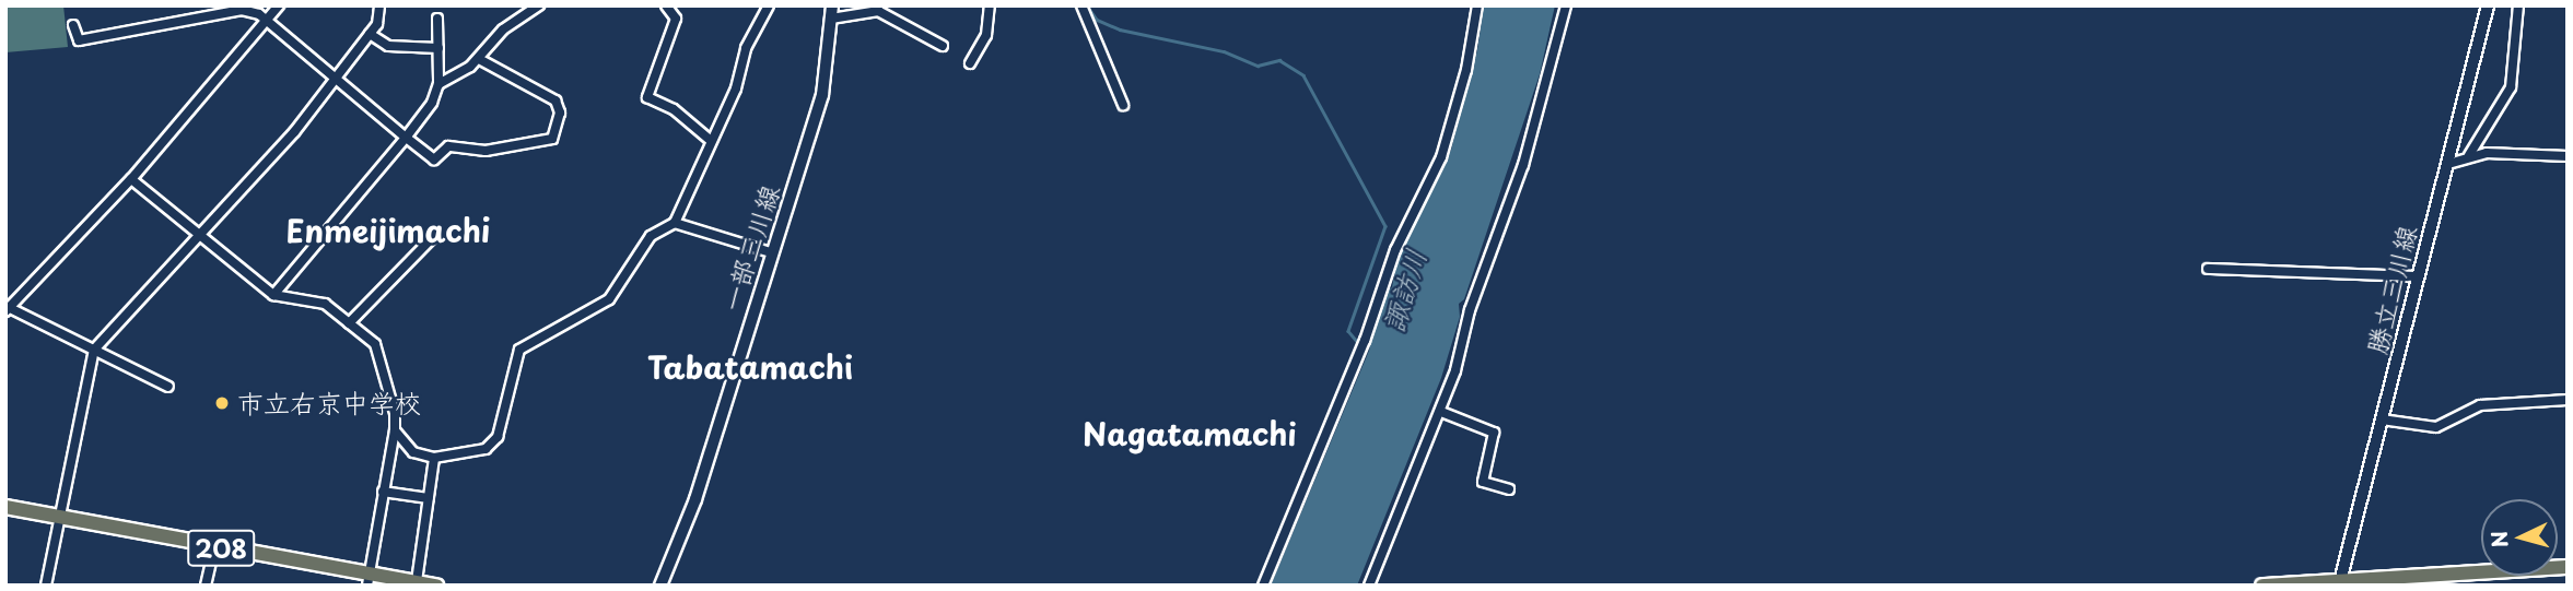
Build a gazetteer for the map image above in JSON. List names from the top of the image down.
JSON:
{
  "streets": {
    "highway": ["208"],
    "main road": ["一部三川線", "勝立三川線"]
  },
  "districts": ["Enmeijimachi", "Tabatamachi", "Nagatamachi"],
  "water": ["諏訪川"],
  "places": ["市立右京中学校"],
  "north": "left"
}
